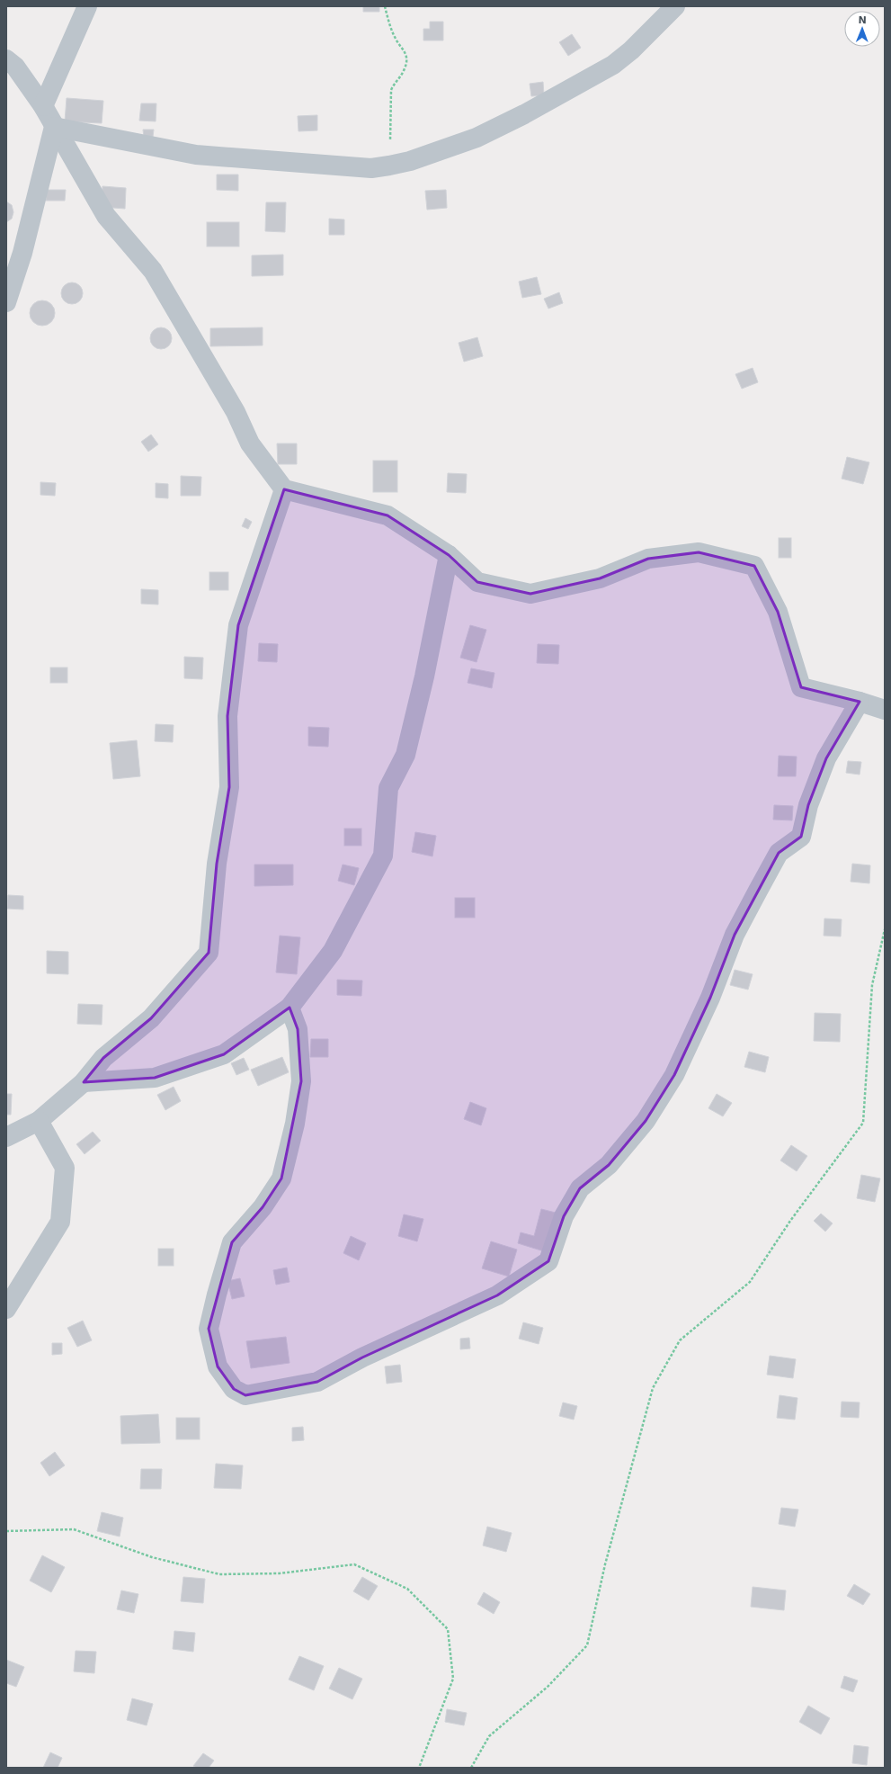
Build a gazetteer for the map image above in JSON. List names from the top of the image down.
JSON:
{
  "north": "top"
}
